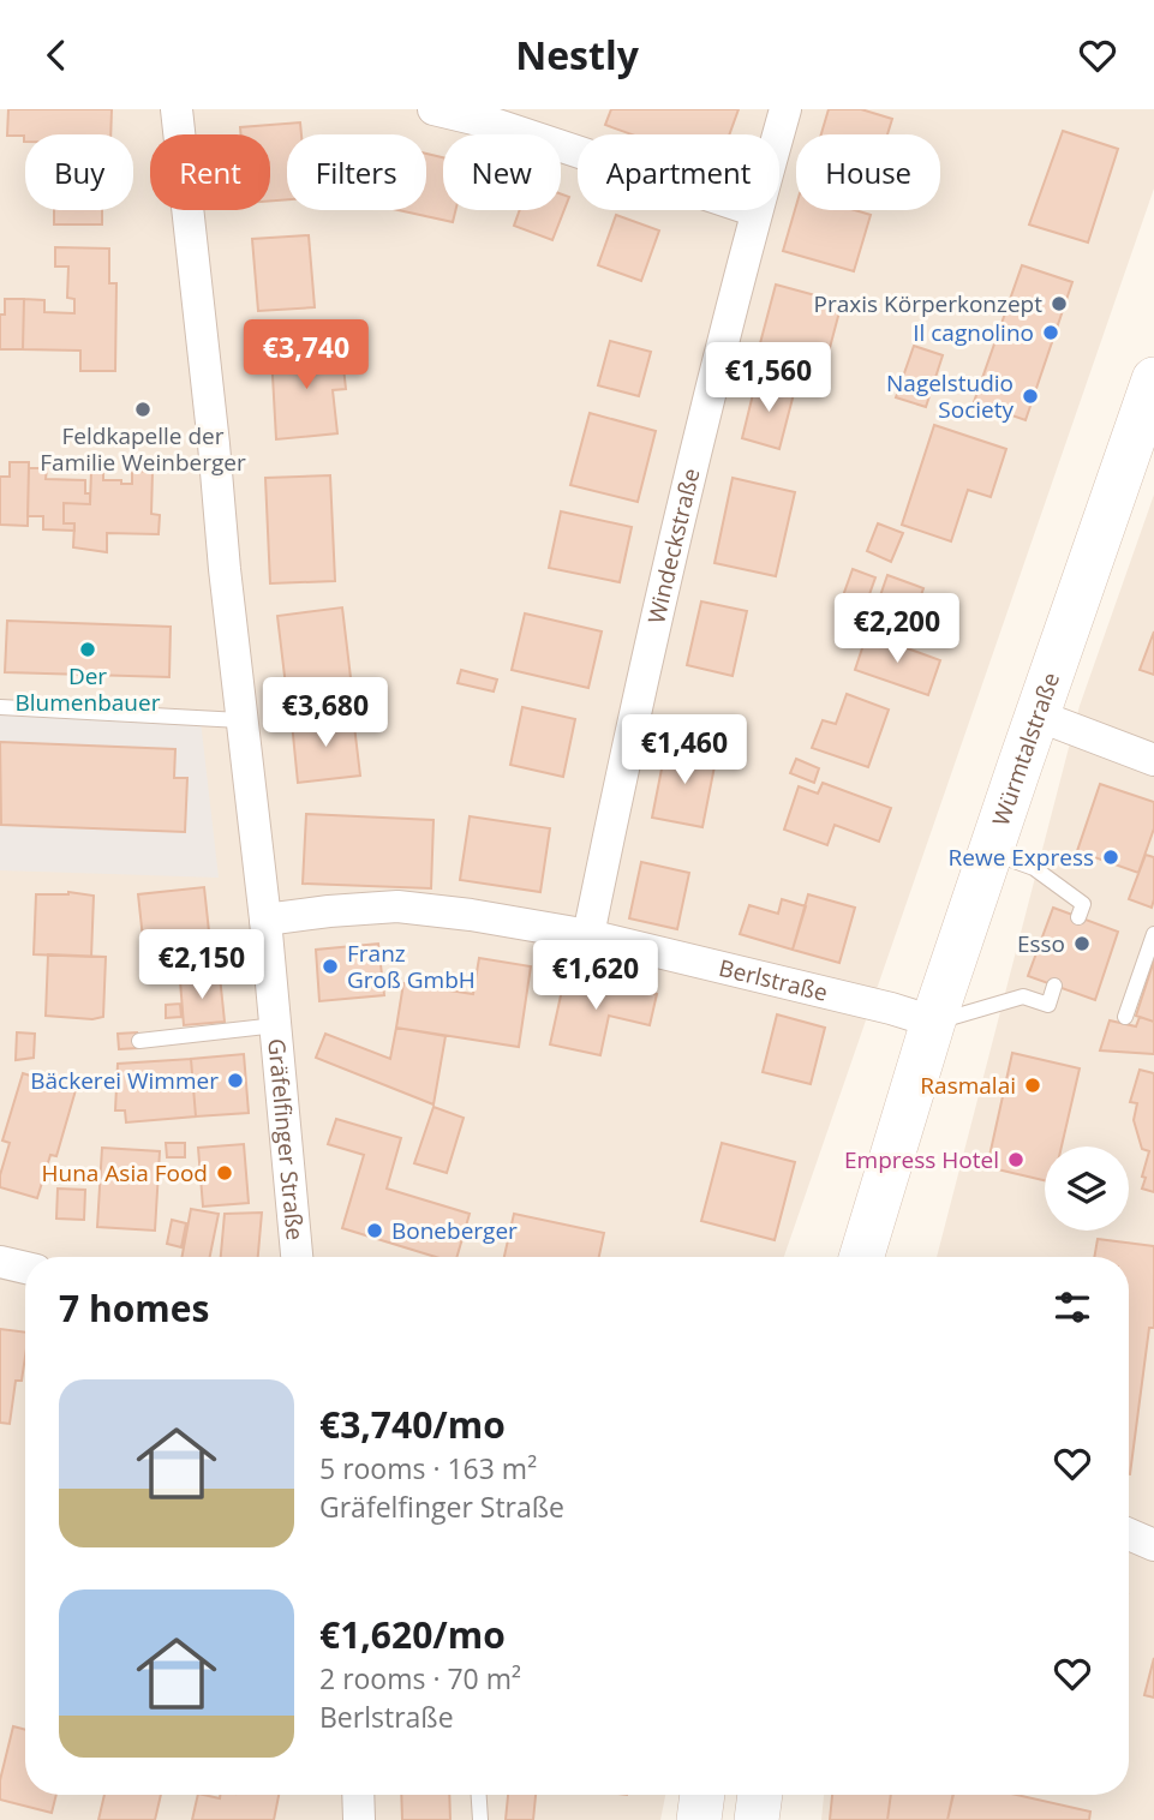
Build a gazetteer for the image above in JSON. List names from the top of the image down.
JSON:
{
  "streets": {
    "main road": ["Würmtalstraße"],
    "street": ["Windeckstraße", "Berlstraße", "Gräfelfinger Straße"]
  },
  "crossings": [
    ["Windeckstraße", "Berlstraße"],
    ["Würmtalstraße", "Berlstraße"],
    ["Berlstraße", "Gräfelfinger Straße"]
  ],
  "places": [
    "Praxis Körperkonzept",
    "Il cagnolino",
    "Nagelstudio Society",
    "Feldkapelle der Familie Weinberger",
    "Der Blumenbauer",
    "Rewe Express",
    "Esso",
    "Franz Groß GmbH",
    "Bäckerei Wimmer",
    "Rasmalai",
    "Empress Hotel",
    "Huna Asia Food",
    "Boneberger"
  ],
  "page": {
    "header": "Nestly",
    "chip": [
      "Buy",
      "Rent",
      "Filters",
      "New",
      "Apartment",
      "House"
    ],
    "price": [
      "€3,740",
      "€1,560",
      "€2,200",
      "€3,680",
      "€1,460",
      "€2,150",
      "€1,620"
    ],
    "heading": "7 homes",
    "list": [
      {
        "name": "€3,740/mo",
        "note": "5 rooms · 163 m² · Gräfelfinger Straße"
      },
      {
        "name": "€1,620/mo",
        "note": "2 rooms · 70 m² · Berlstraße"
      }
    ]
  }
}
